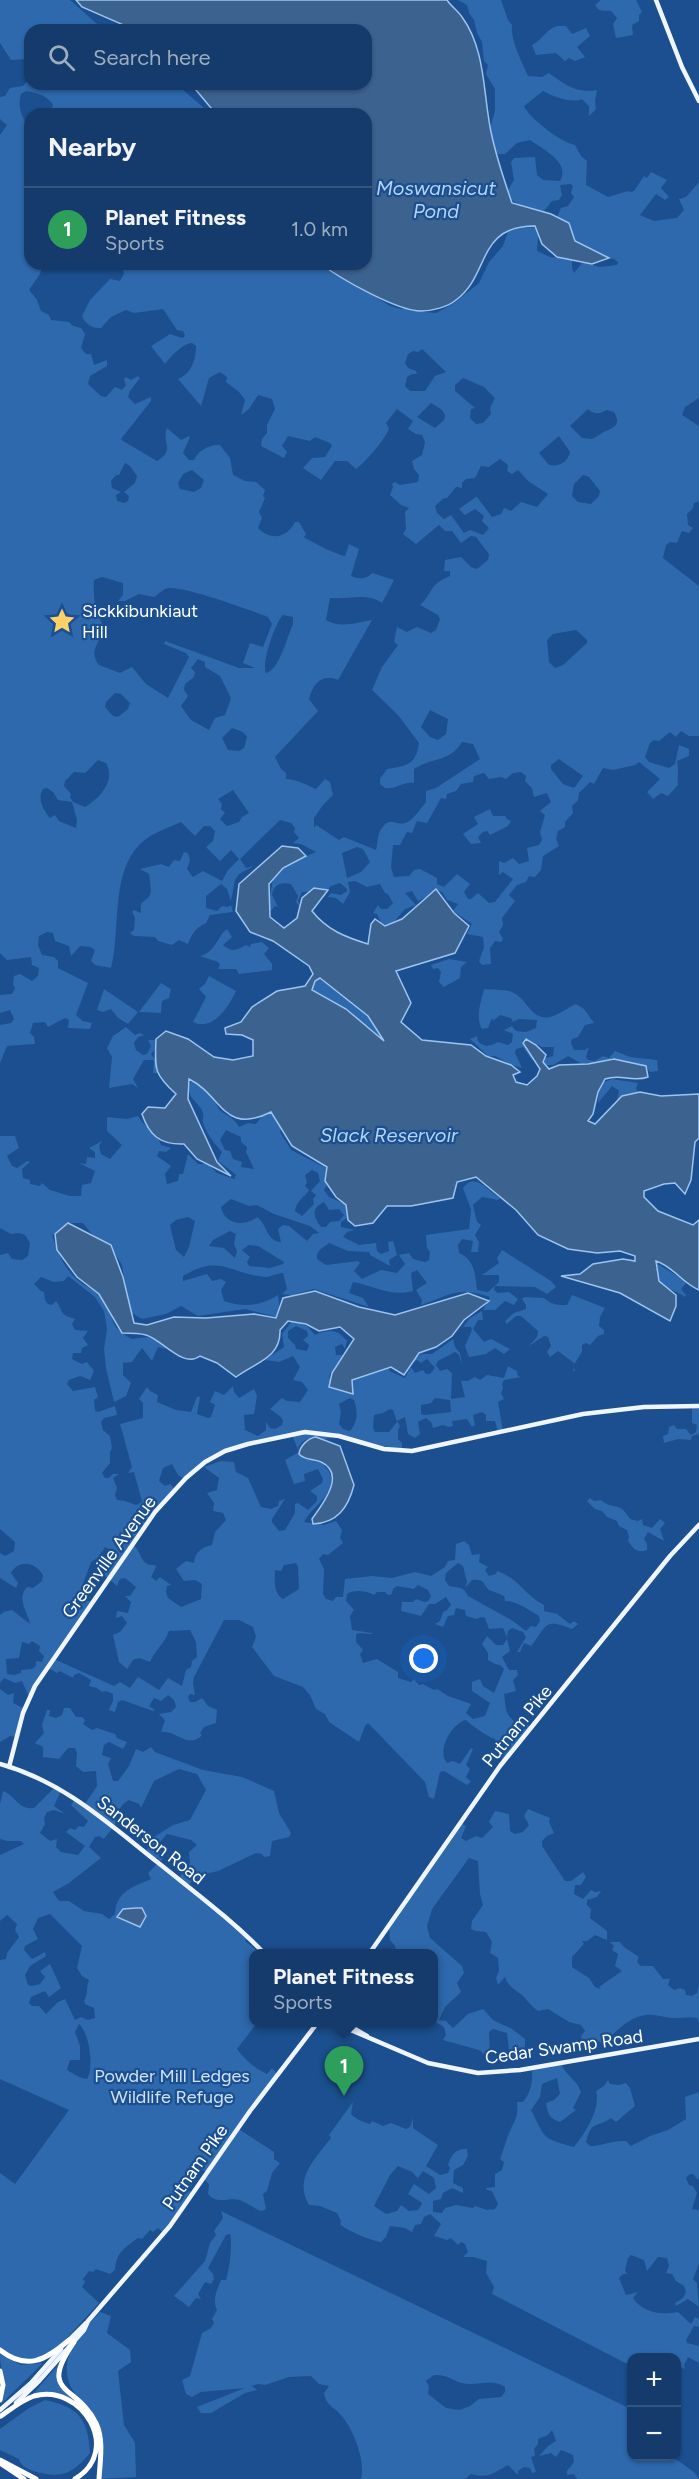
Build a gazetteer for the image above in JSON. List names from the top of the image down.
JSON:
{
  "streets": {
    "main road": [
      "Greenville Avenue",
      "Putnam Pike",
      "Sanderson Road",
      "Cedar Swamp Road"
    ]
  },
  "crossings": [
    ["Greenville Avenue", "Sanderson Road"]
  ],
  "water": ["Moswansicut Pond", "Slack Reservoir"],
  "parks": ["Powder Mill Ledges Wildlife Refuge"],
  "places": {
    "place": ["Sickkibunkiaut Hill"]
  },
  "page": {
    "search": "Search here",
    "heading": "Nearby",
    "list": [
      {
        "mark": "1",
        "name": "Planet Fitness",
        "note": "Sports",
        "value": "1.0 km"
      }
    ],
    "popup": ["Planet Fitness", "Sports"],
    "pins": "1",
    "map_buttons": ["+", "−"]
  }
}
